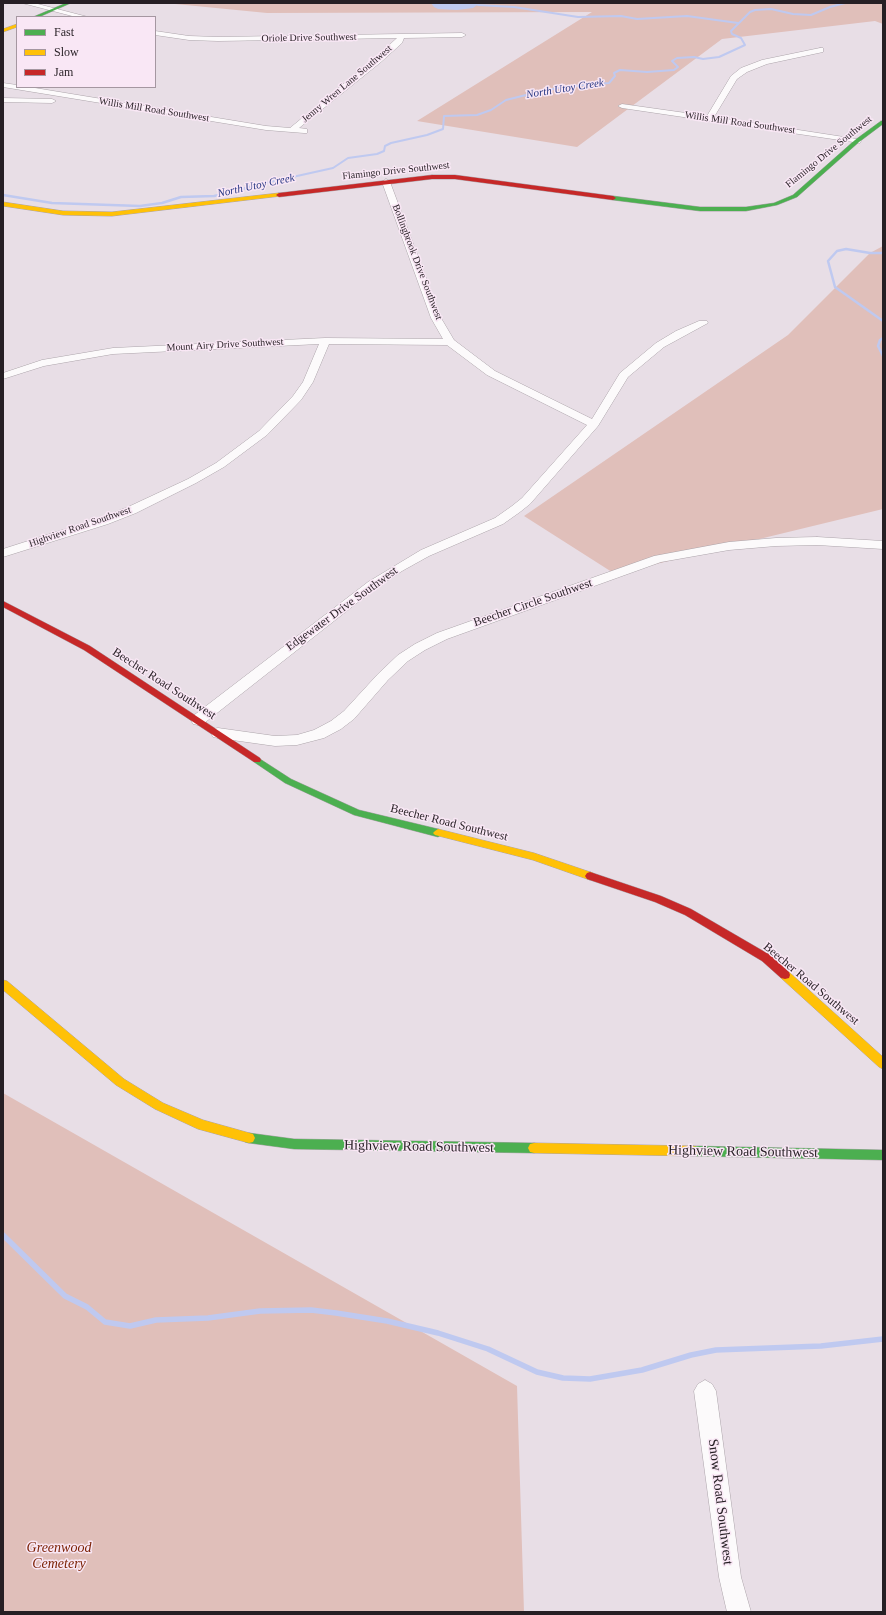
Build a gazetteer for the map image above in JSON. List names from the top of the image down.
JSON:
{
  "streets": {
    "street": [
      "Oriole Drive Southwest",
      "Jenny Wren Lane Southwest",
      "Willis Mill Road Southwest",
      "Flamingo Drive Southwest",
      "Bollingbrook Drive Southwest",
      "Mount Airy Drive Southwest",
      "Highview Road Southwest",
      "Beecher Circle Southwest",
      "Edgewater Drive Southwest",
      "Beecher Road Southwest",
      "Snow Road Southwest"
    ]
  },
  "crossings": [
    ["Oriole Drive Southwest", "Jenny Wren Lane Southwest"],
    ["Jenny Wren Lane Southwest", "Willis Mill Road Southwest"],
    ["Willis Mill Road Southwest", "Flamingo Drive Southwest"],
    ["Flamingo Drive Southwest", "Bollingbrook Drive Southwest"],
    ["Bollingbrook Drive Southwest", "Mount Airy Drive Southwest"],
    ["Bollingbrook Drive Southwest", "Edgewater Drive Southwest"],
    ["Mount Airy Drive Southwest", "Highview Road Southwest"],
    ["Beecher Circle Southwest", "Beecher Road Southwest"],
    ["Edgewater Drive Southwest", "Beecher Road Southwest"]
  ],
  "water": ["North Utoy Creek"],
  "parks": ["Greenwood Cemetery"],
  "legend": ["Fast", "Slow", "Jam"]
}
